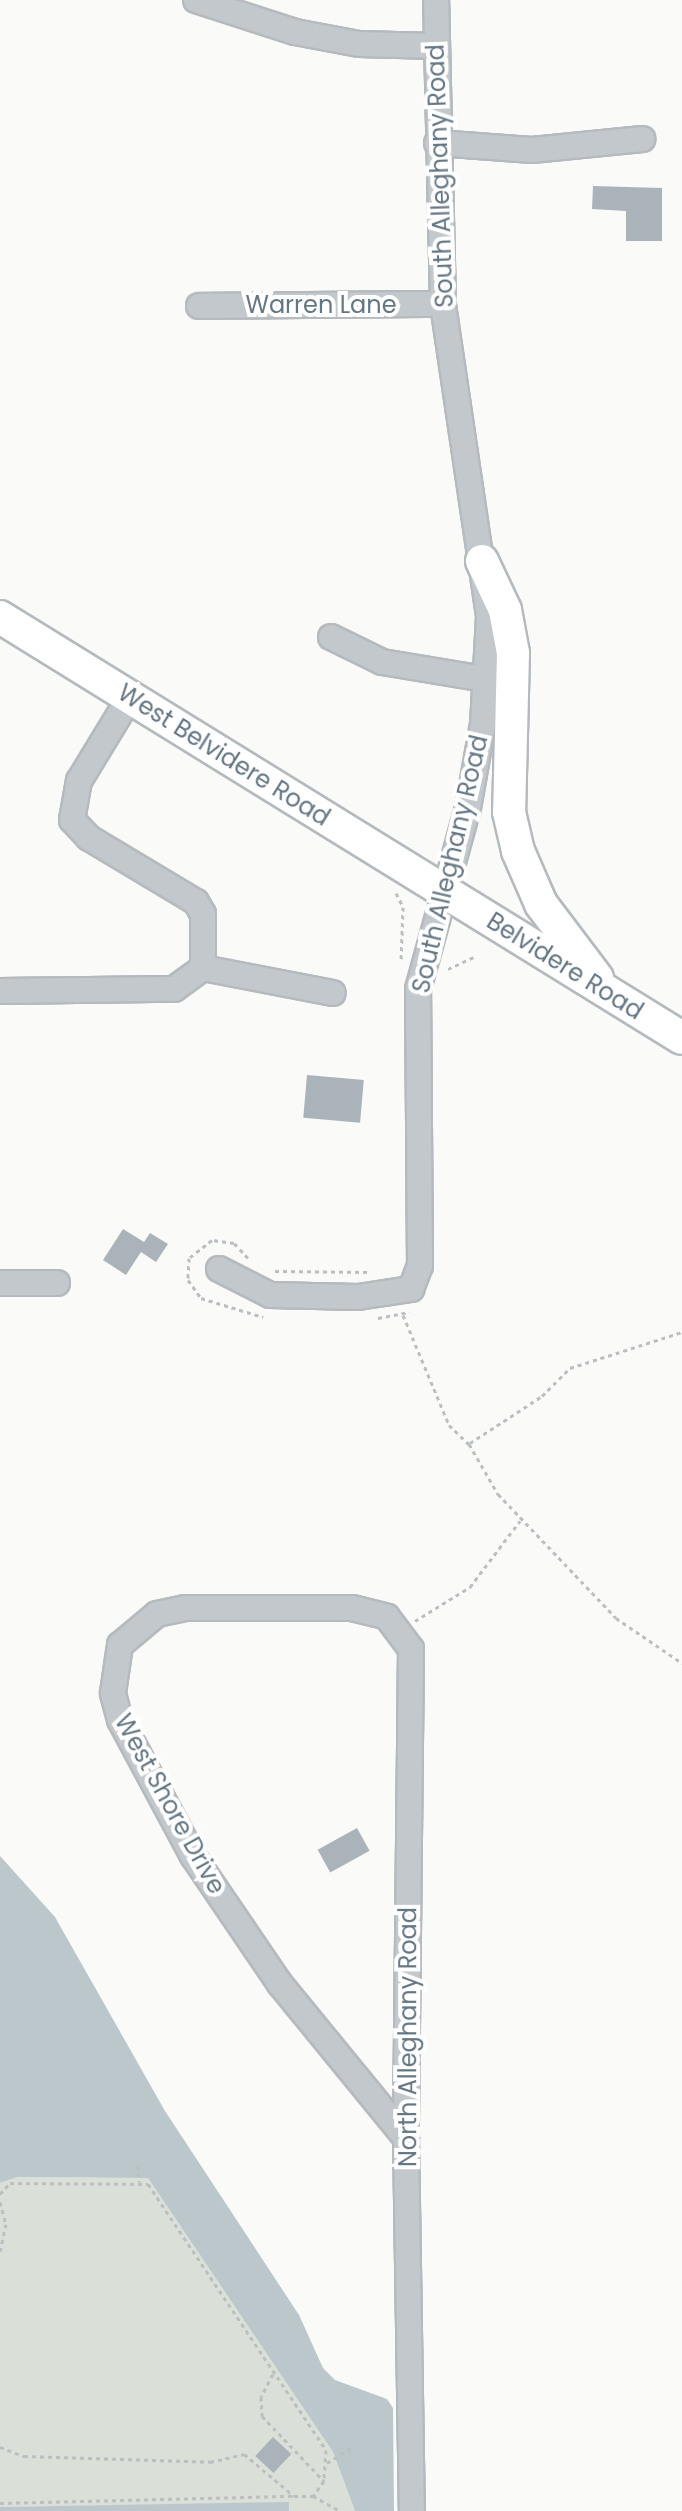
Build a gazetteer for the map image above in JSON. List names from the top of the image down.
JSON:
{
  "streets": {
    "main road": ["West Belvidere Road", "Belvidere Road"],
    "street": [
      "South Alleghany Road",
      "Warren Lane",
      "West Shore Drive",
      "North Alleghany Road"
    ]
  },
  "crossings": [
    ["South Alleghany Road", "Warren Lane"],
    ["South Alleghany Road", "West Belvidere Road"],
    ["South Alleghany Road", "Belvidere Road"],
    ["West Belvidere Road", "Belvidere Road"],
    ["West Shore Drive", "North Alleghany Road"]
  ]
}
